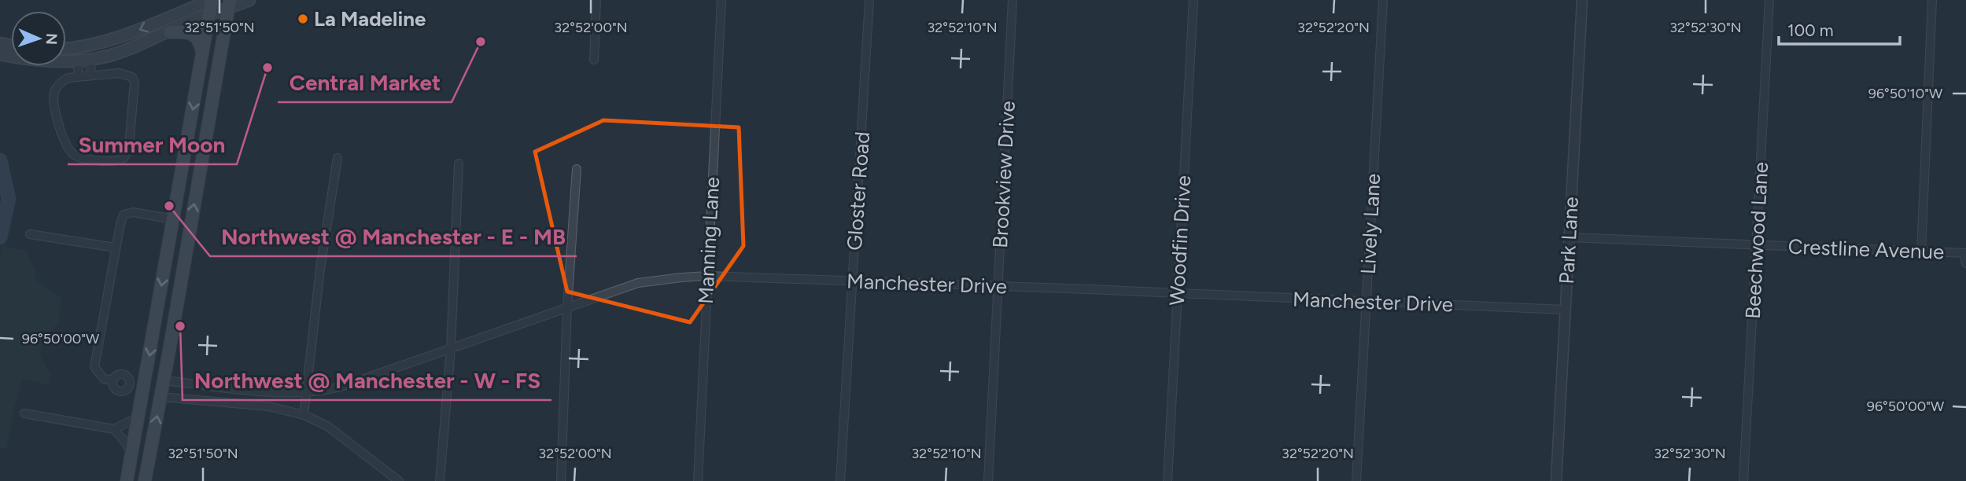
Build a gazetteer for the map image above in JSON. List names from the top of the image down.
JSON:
{
  "streets": {
    "street": [
      "Brookview Drive",
      "Gloster Road",
      "Lively Lane",
      "Manning Lane",
      "Woodfin Drive",
      "Park Lane",
      "Beechwood Lane",
      "Crestline Avenue",
      "Manchester Drive"
    ]
  },
  "crossings": [
    ["Brookview Drive", "Manchester Drive"],
    ["Gloster Road", "Manchester Drive"],
    ["Lively Lane", "Manchester Drive"],
    ["Manning Lane", "Manchester Drive"],
    ["Woodfin Drive", "Manchester Drive"],
    ["Park Lane", "Crestline Avenue"],
    ["Park Lane", "Manchester Drive"],
    ["Beechwood Lane", "Crestline Avenue"]
  ],
  "places": [
    "La Madeline",
    "Central Market",
    "Summer Moon",
    "Northwest @ Manchester - E - MB",
    "Northwest @ Manchester - W - FS"
  ],
  "scale_bar": "100 m",
  "north": "right",
  "coordinates": [
    "32°51'50\"N",
    "32°52'00\"N",
    "32°52'10\"N",
    "32°52'20\"N",
    "32°52'30\"N",
    "96°50'10\"W",
    "96°50'00\"W"
  ]
}
